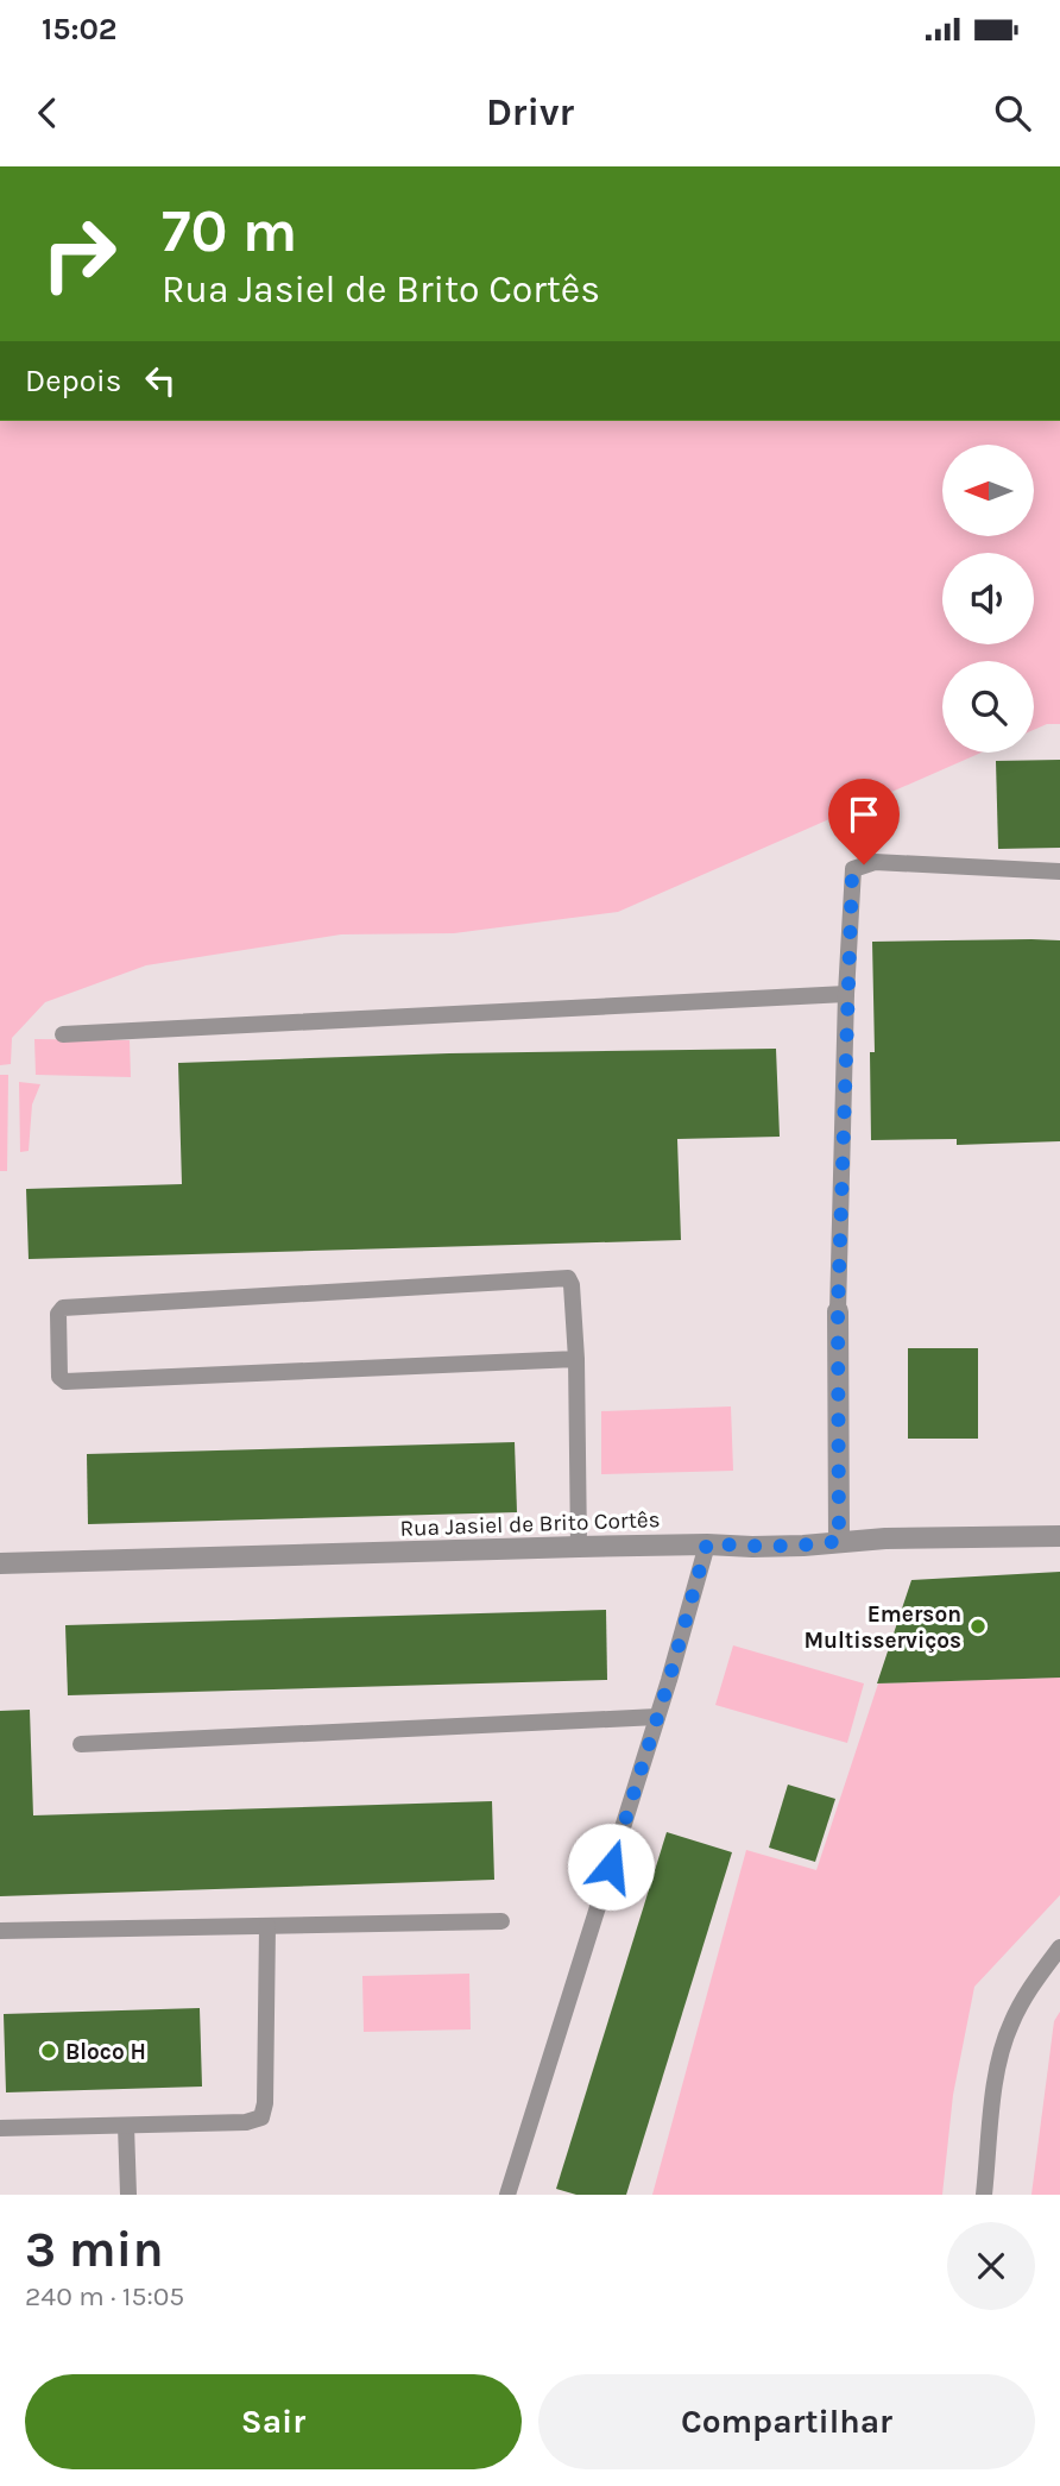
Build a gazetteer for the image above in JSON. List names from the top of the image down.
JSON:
{
  "streets": {
    "street": ["Rua Jasiel de Brito Cortês"]
  },
  "places": ["Emerson Multisserviços", "Bloco H"],
  "north": "left",
  "page": {
    "status": "15:02",
    "header": "Drivr",
    "turn": ["70 m", "Rua Jasiel de Brito Cortês"],
    "then": "Depois",
    "heading": ["3 min", "240 m · 15:05"],
    "buttons": ["Sair", "Compartilhar"]
  }
}
